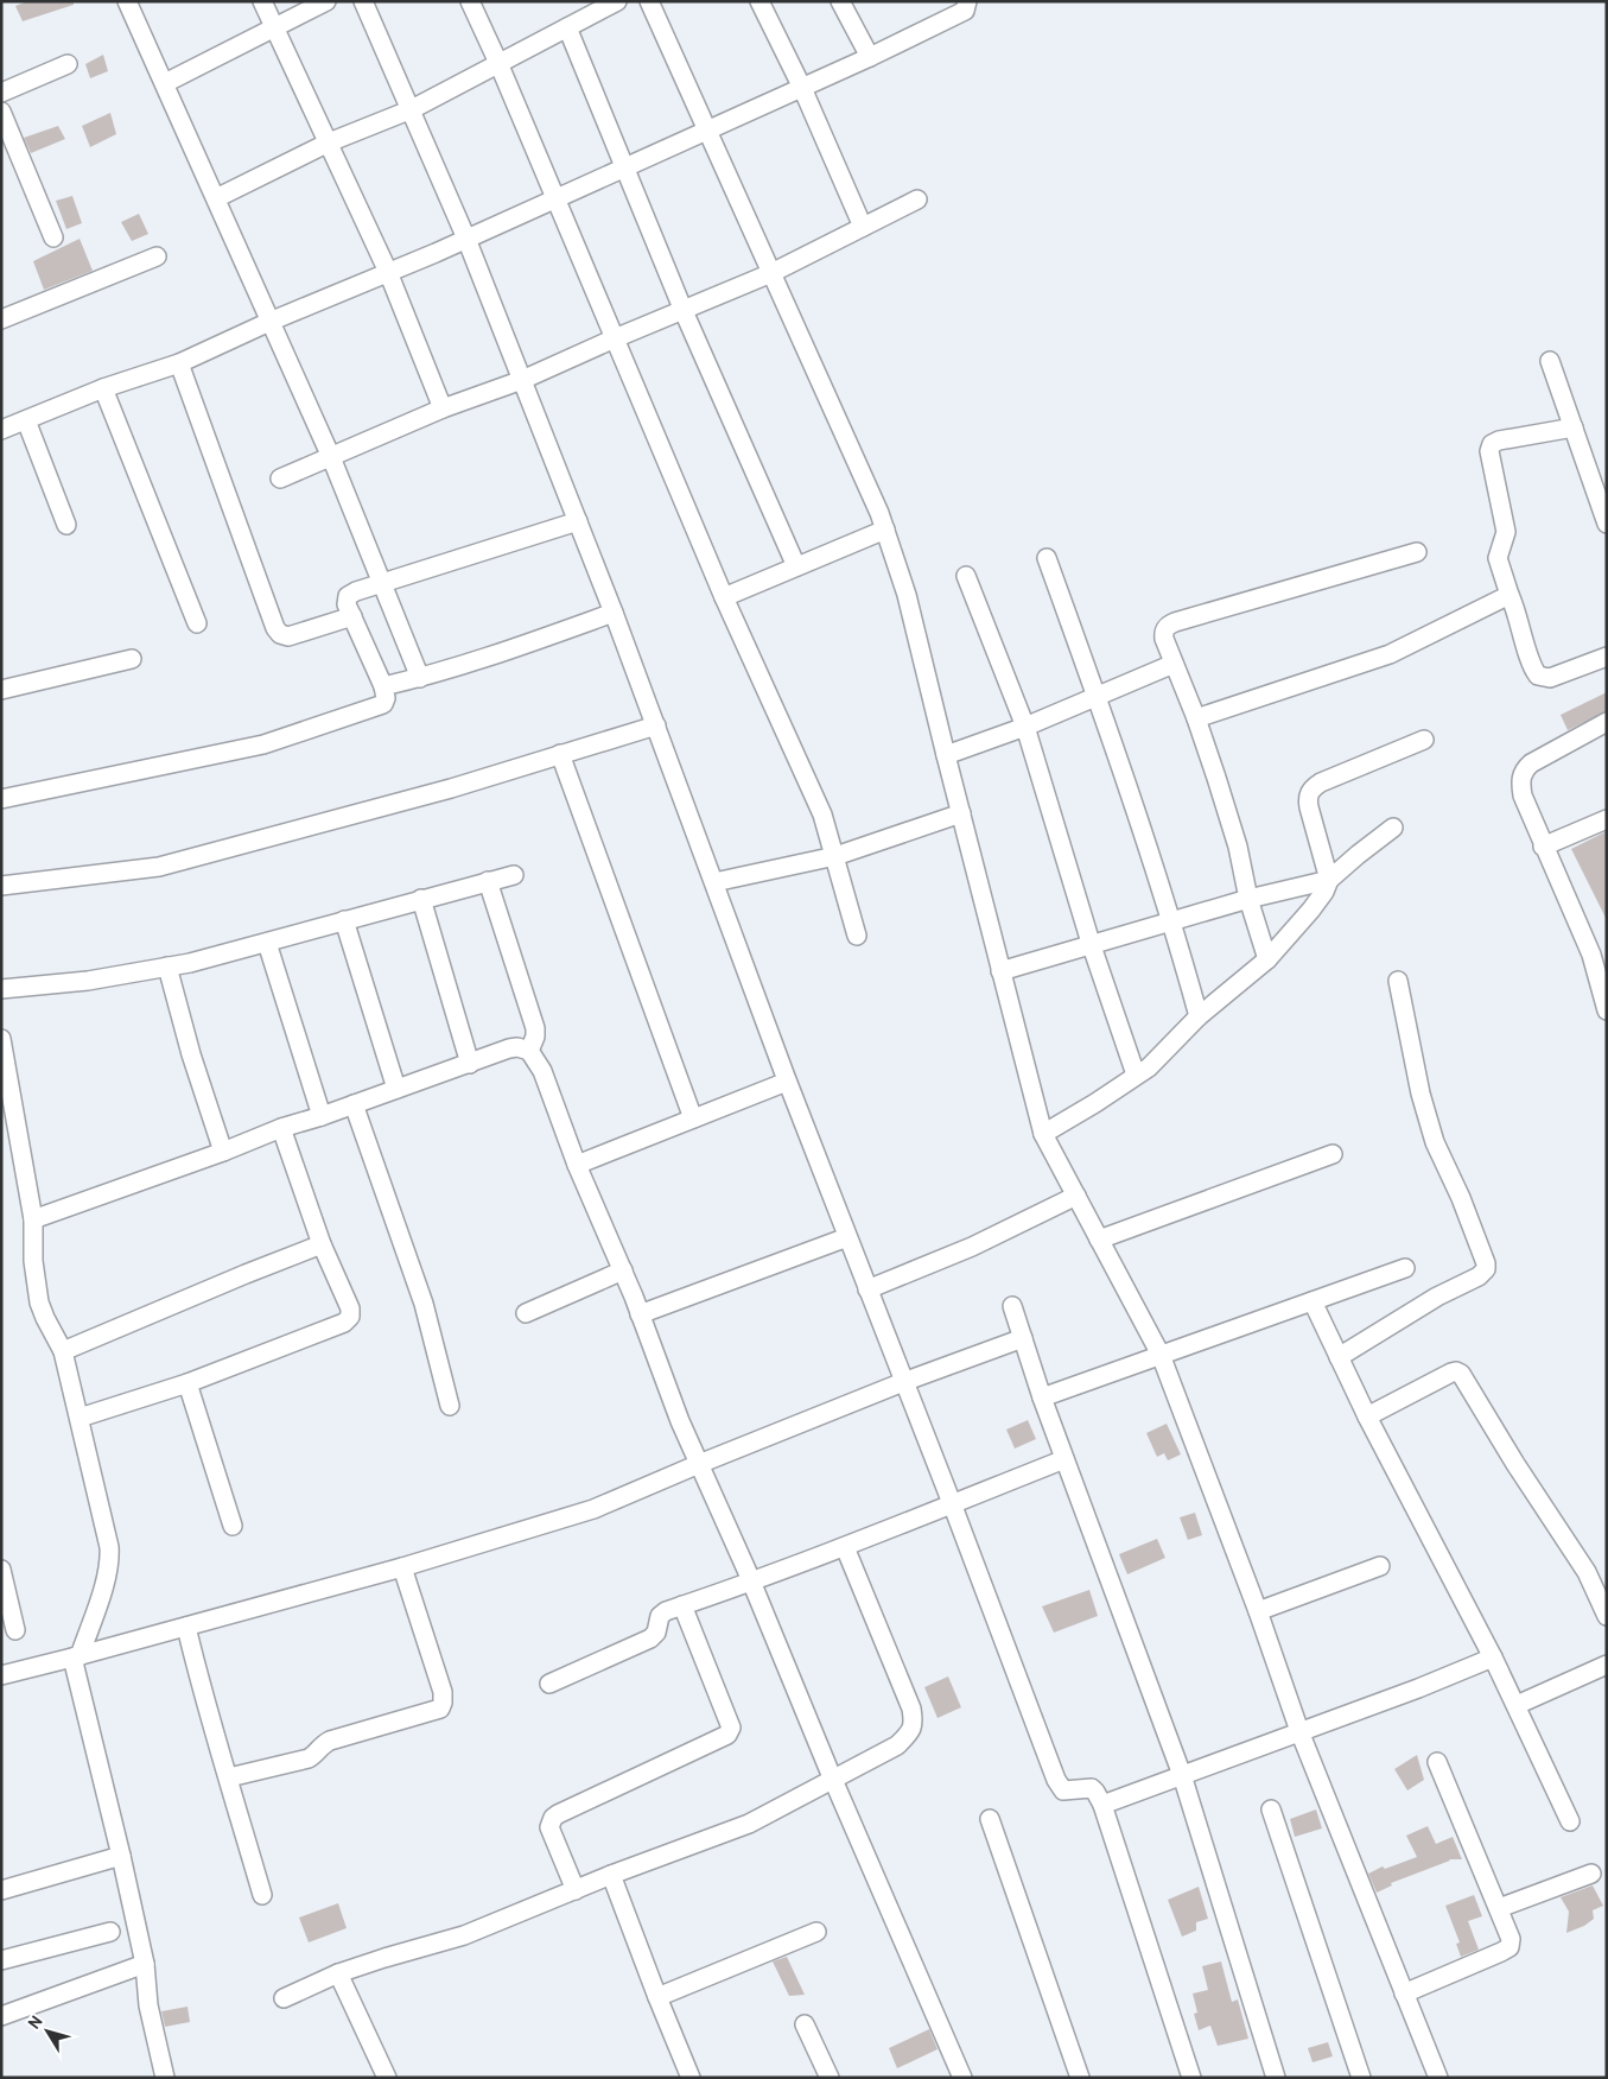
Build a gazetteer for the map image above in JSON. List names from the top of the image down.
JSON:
{
  "north": "top left"
}
